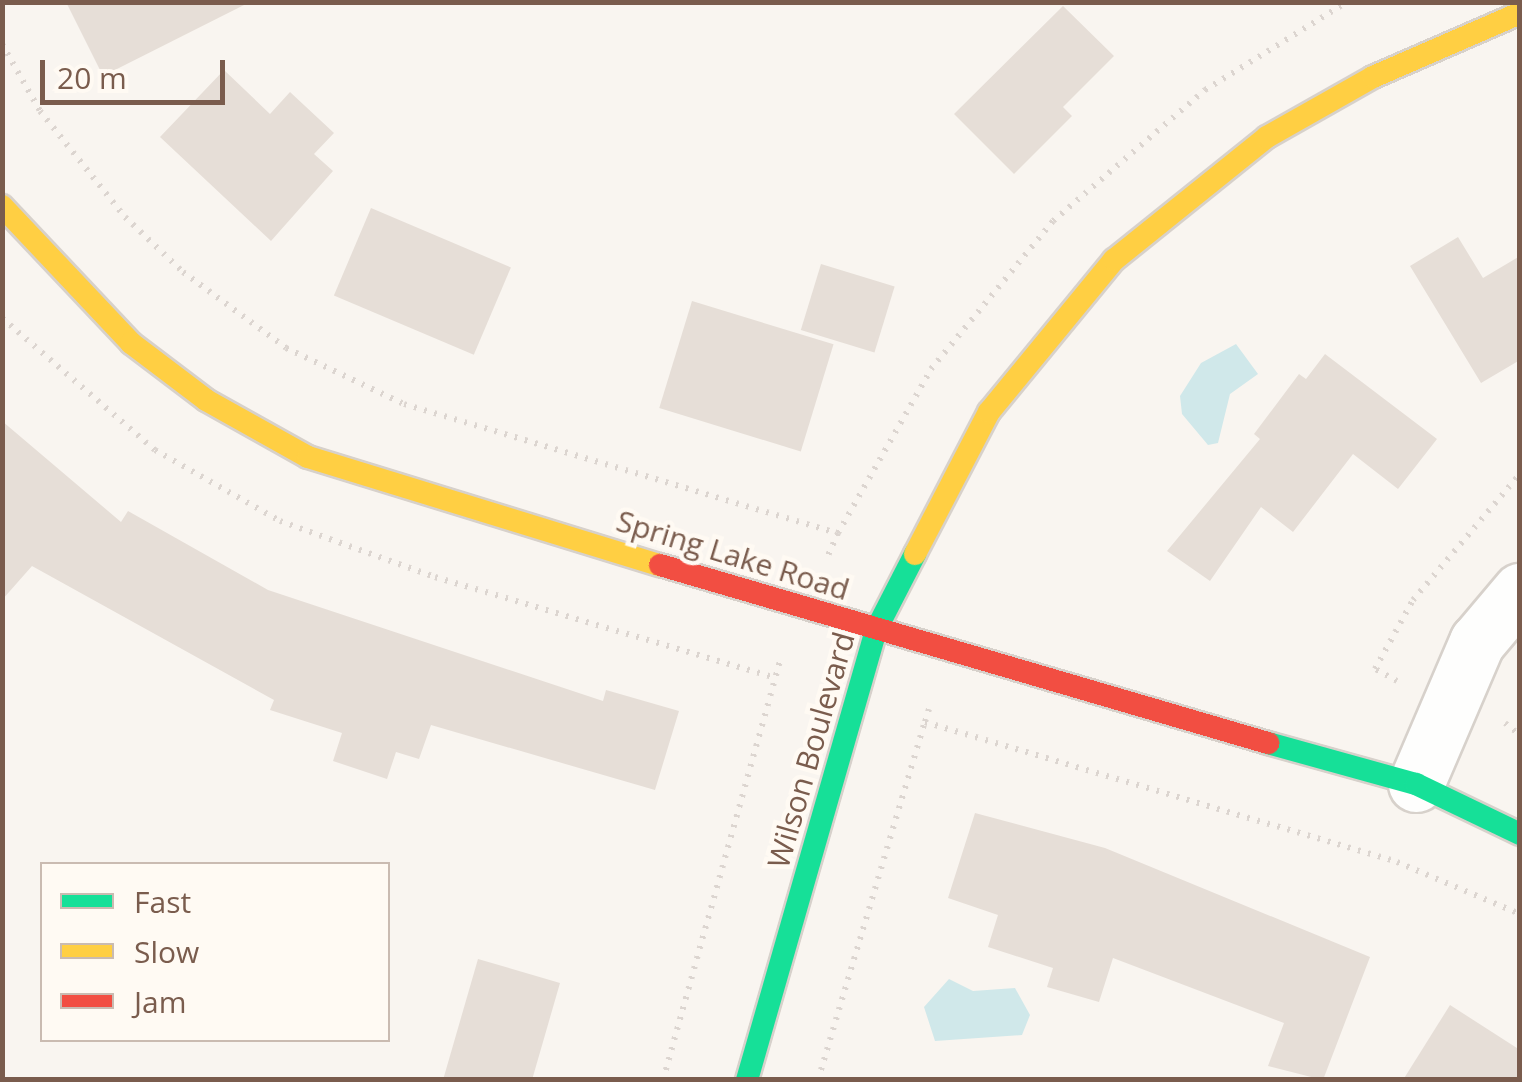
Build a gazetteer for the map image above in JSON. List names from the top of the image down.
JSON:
{
  "streets": {
    "street": ["Spring Lake Road", "Wilson Boulevard"]
  },
  "crossings": [
    ["Spring Lake Road", "Wilson Boulevard"]
  ],
  "legend": ["Fast", "Slow", "Jam"],
  "scale_bar": "20 m"
}
